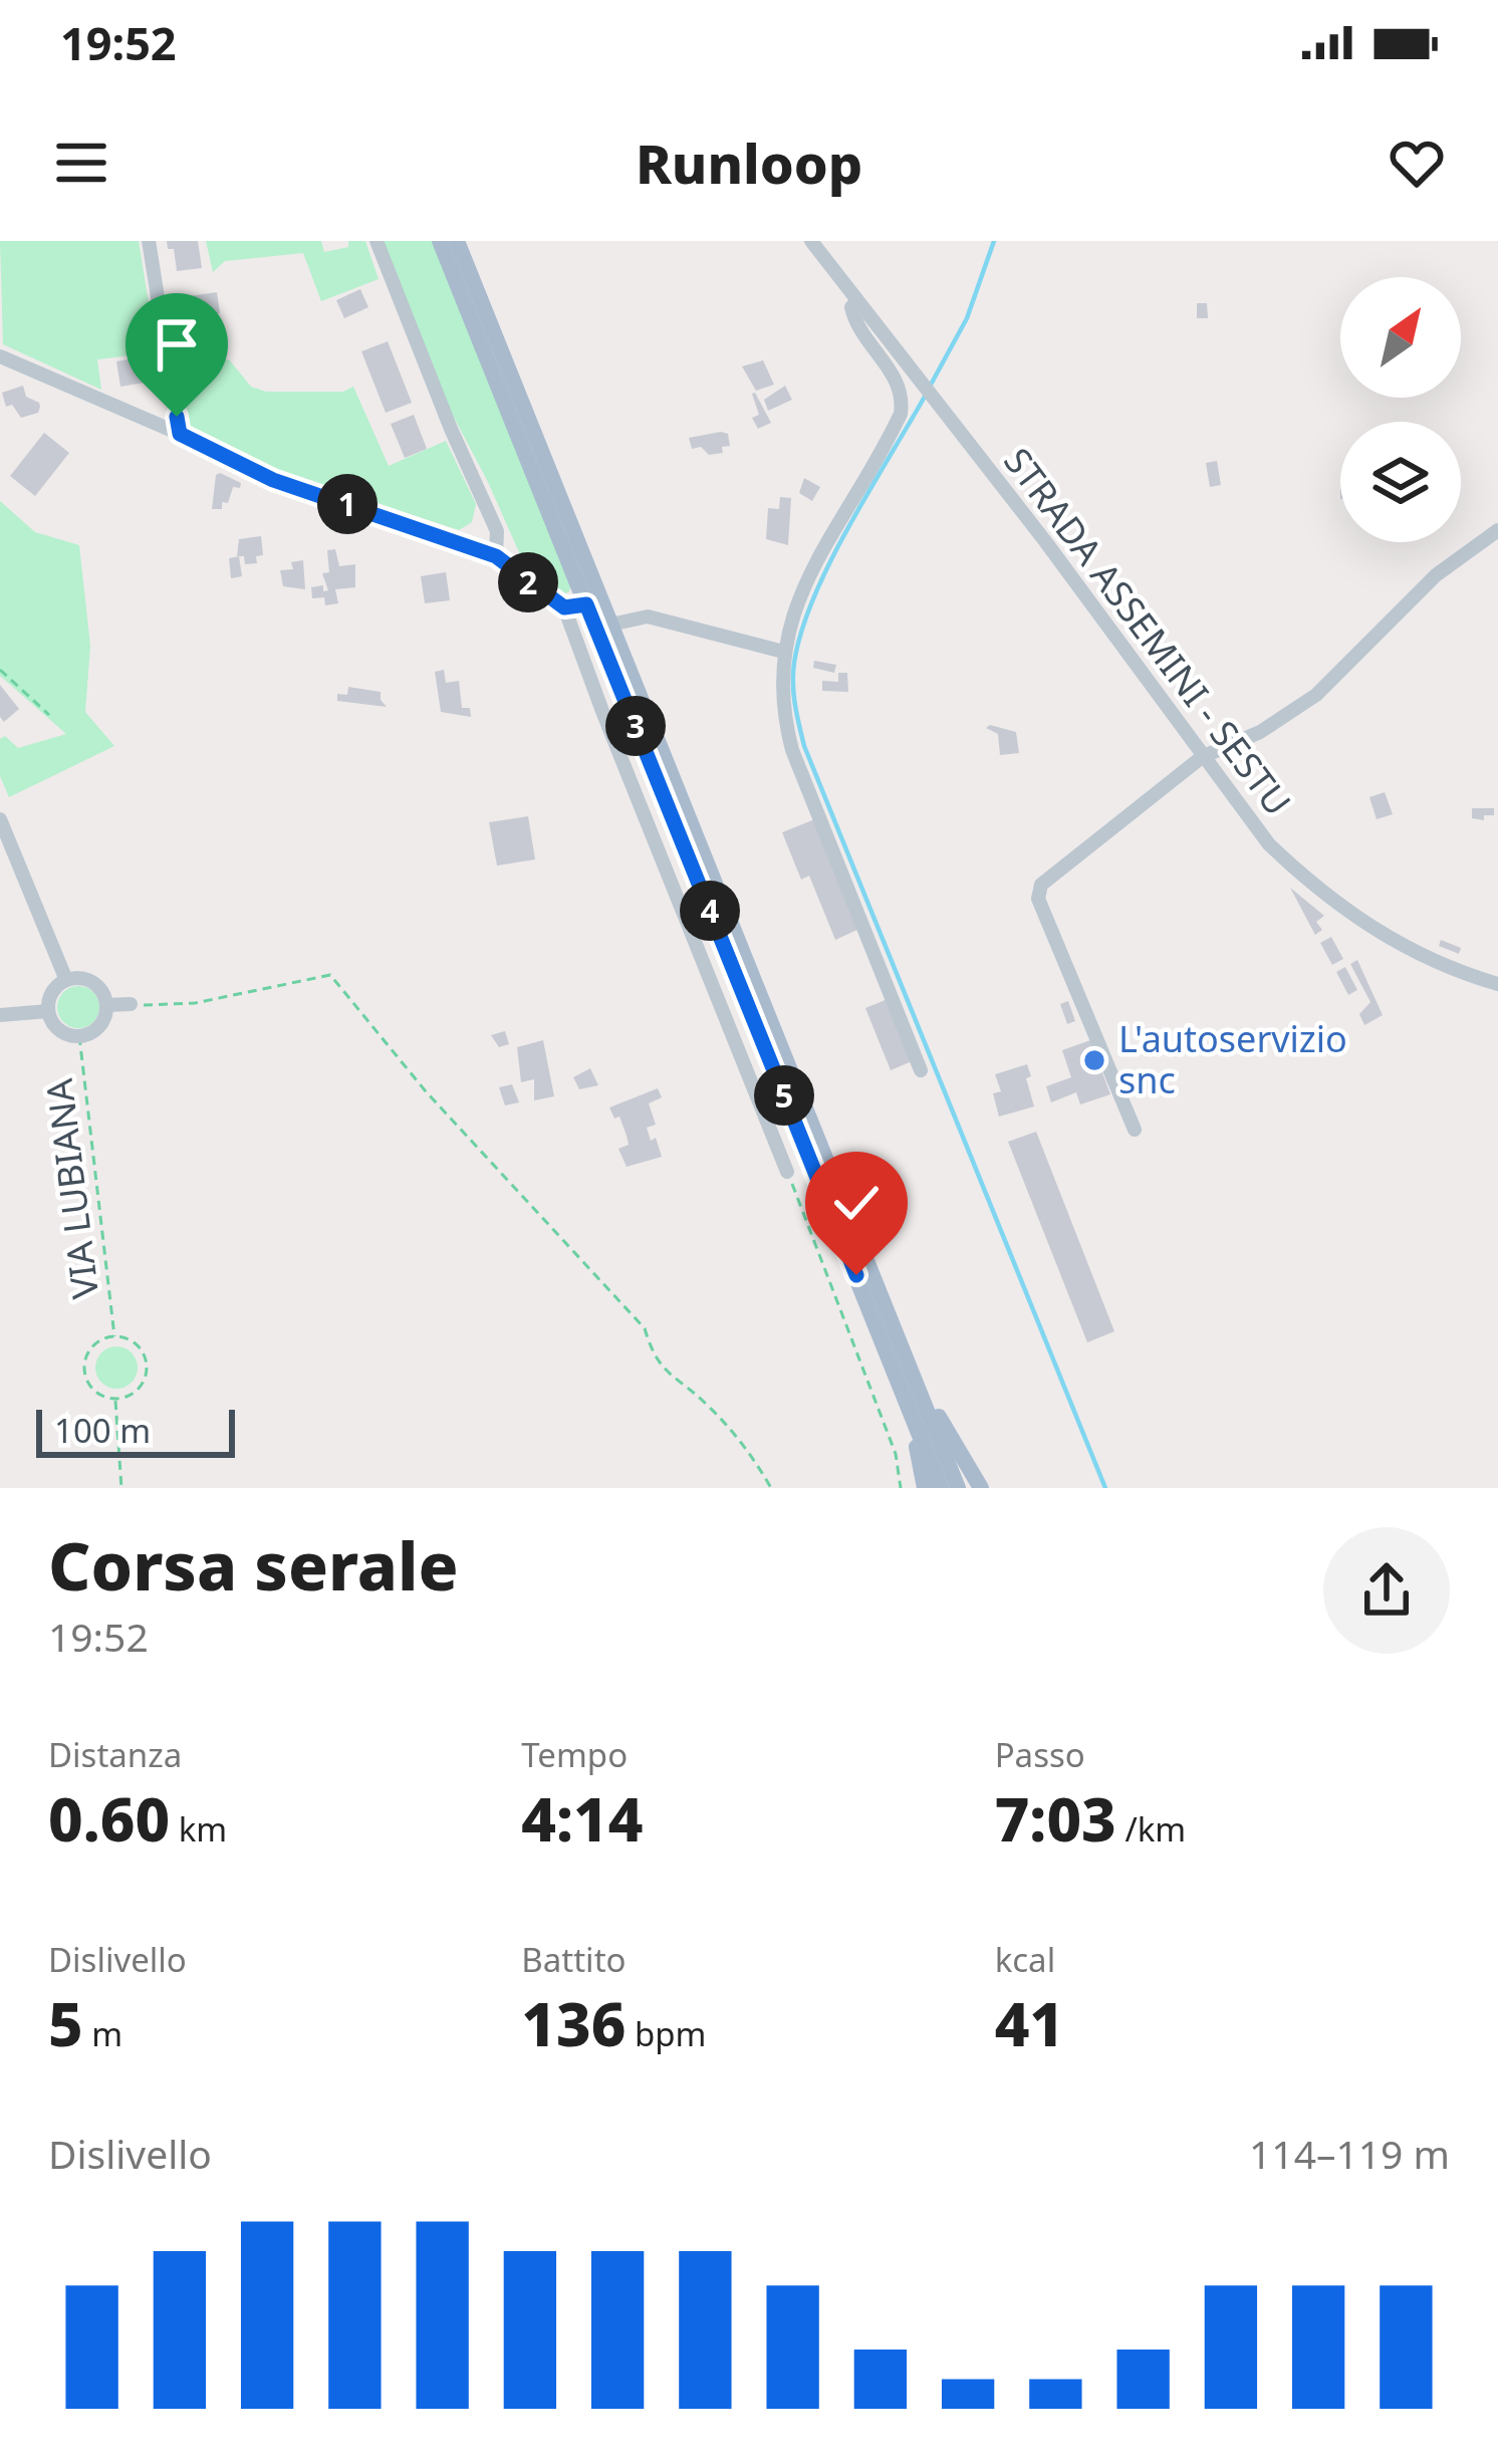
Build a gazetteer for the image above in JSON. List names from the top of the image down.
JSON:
{
  "streets": {
    "street": ["STRADA ASSEMINI - SESTU"],
    "path": ["VIA LUBIANA"]
  },
  "places": ["L'autoservizio snc"],
  "scale_bar": "100 m",
  "north": "top right",
  "page": {
    "status": "19:52",
    "header": "Runloop",
    "pins": [
      "1",
      "2",
      "3",
      "4",
      "5"
    ],
    "scale": "100 m",
    "heading": ["Corsa serale", "19:52"],
    "stats": [
      ["Distanza", "0.60 km"],
      ["Tempo", "4:14"],
      ["Passo", "7:03 /km"],
      ["Dislivello", "5 m"],
      ["Battito", "136 bpm"],
      ["kcal", "41"]
    ],
    "chart": ["Dislivello", "114–119 m"]
  }
}
